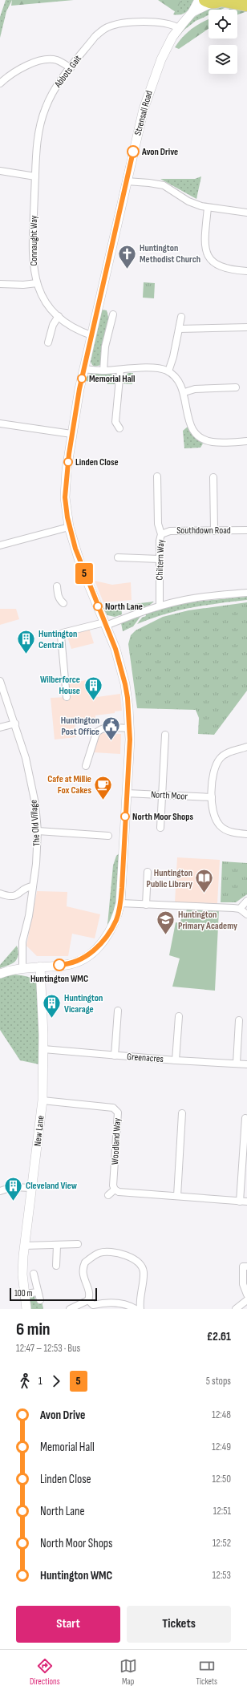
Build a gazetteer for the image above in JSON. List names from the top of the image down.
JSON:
{
  "streets": {
    "street": [
      "Abbots Gait",
      "Strensall Road",
      "Connaught Way",
      "Southdown Road",
      "Chiltern Way",
      "North Moor",
      "The Old Village",
      "Greenacres",
      "New Lane",
      "Woodland Way"
    ]
  },
  "crossings": [
    ["Abbots Gait", "Strensall Road"],
    ["Abbots Gait", "Connaught Way"],
    ["Strensall Road", "Connaught Way"],
    ["Strensall Road", "North Moor"],
    ["Strensall Road", "The Old Village"],
    ["Strensall Road", "New Lane"],
    ["Southdown Road", "Chiltern Way"],
    ["Greenacres", "New Lane"],
    ["New Lane", "Woodland Way"]
  ],
  "places": {
    "other": [
      "Avon Drive",
      "Memorial Hall",
      "Linden Close",
      "North Lane",
      "North Moor Shops",
      "Huntington WMC"
    ],
    "church": ["Huntington Methodist Church"],
    "building": [
      "Huntington Central",
      "Wilberforce House",
      "Huntington Vicarage",
      "Cleveland View"
    ],
    "public building": ["Huntington Post Office"],
    "cafe": ["Cafe at Millie Fox Cakes"],
    "library": ["Huntington Public Library"],
    "school or university": ["Huntington Primary Academy"]
  },
  "lines": ["bus line 5"],
  "scale_bar": "100 m",
  "page": {
    "on_map": "5",
    "scale": "100 m",
    "heading": ["6 min", "12:47 – 12:53 · Bus", "£2.61"],
    "legs": ["1", "5", "5 stops"],
    "list": [
      {
        "name": "Avon Drive",
        "value": "12:48"
      },
      {
        "name": "Memorial Hall",
        "value": "12:49"
      },
      {
        "name": "Linden Close",
        "value": "12:50"
      },
      {
        "name": "North Lane",
        "value": "12:51"
      },
      {
        "name": "North Moor Shops",
        "value": "12:52"
      },
      {
        "name": "Huntington WMC",
        "value": "12:53"
      }
    ],
    "buttons": ["Start", "Tickets"],
    "tabs": ["Directions", "Map", "Tickets"]
  }
}
